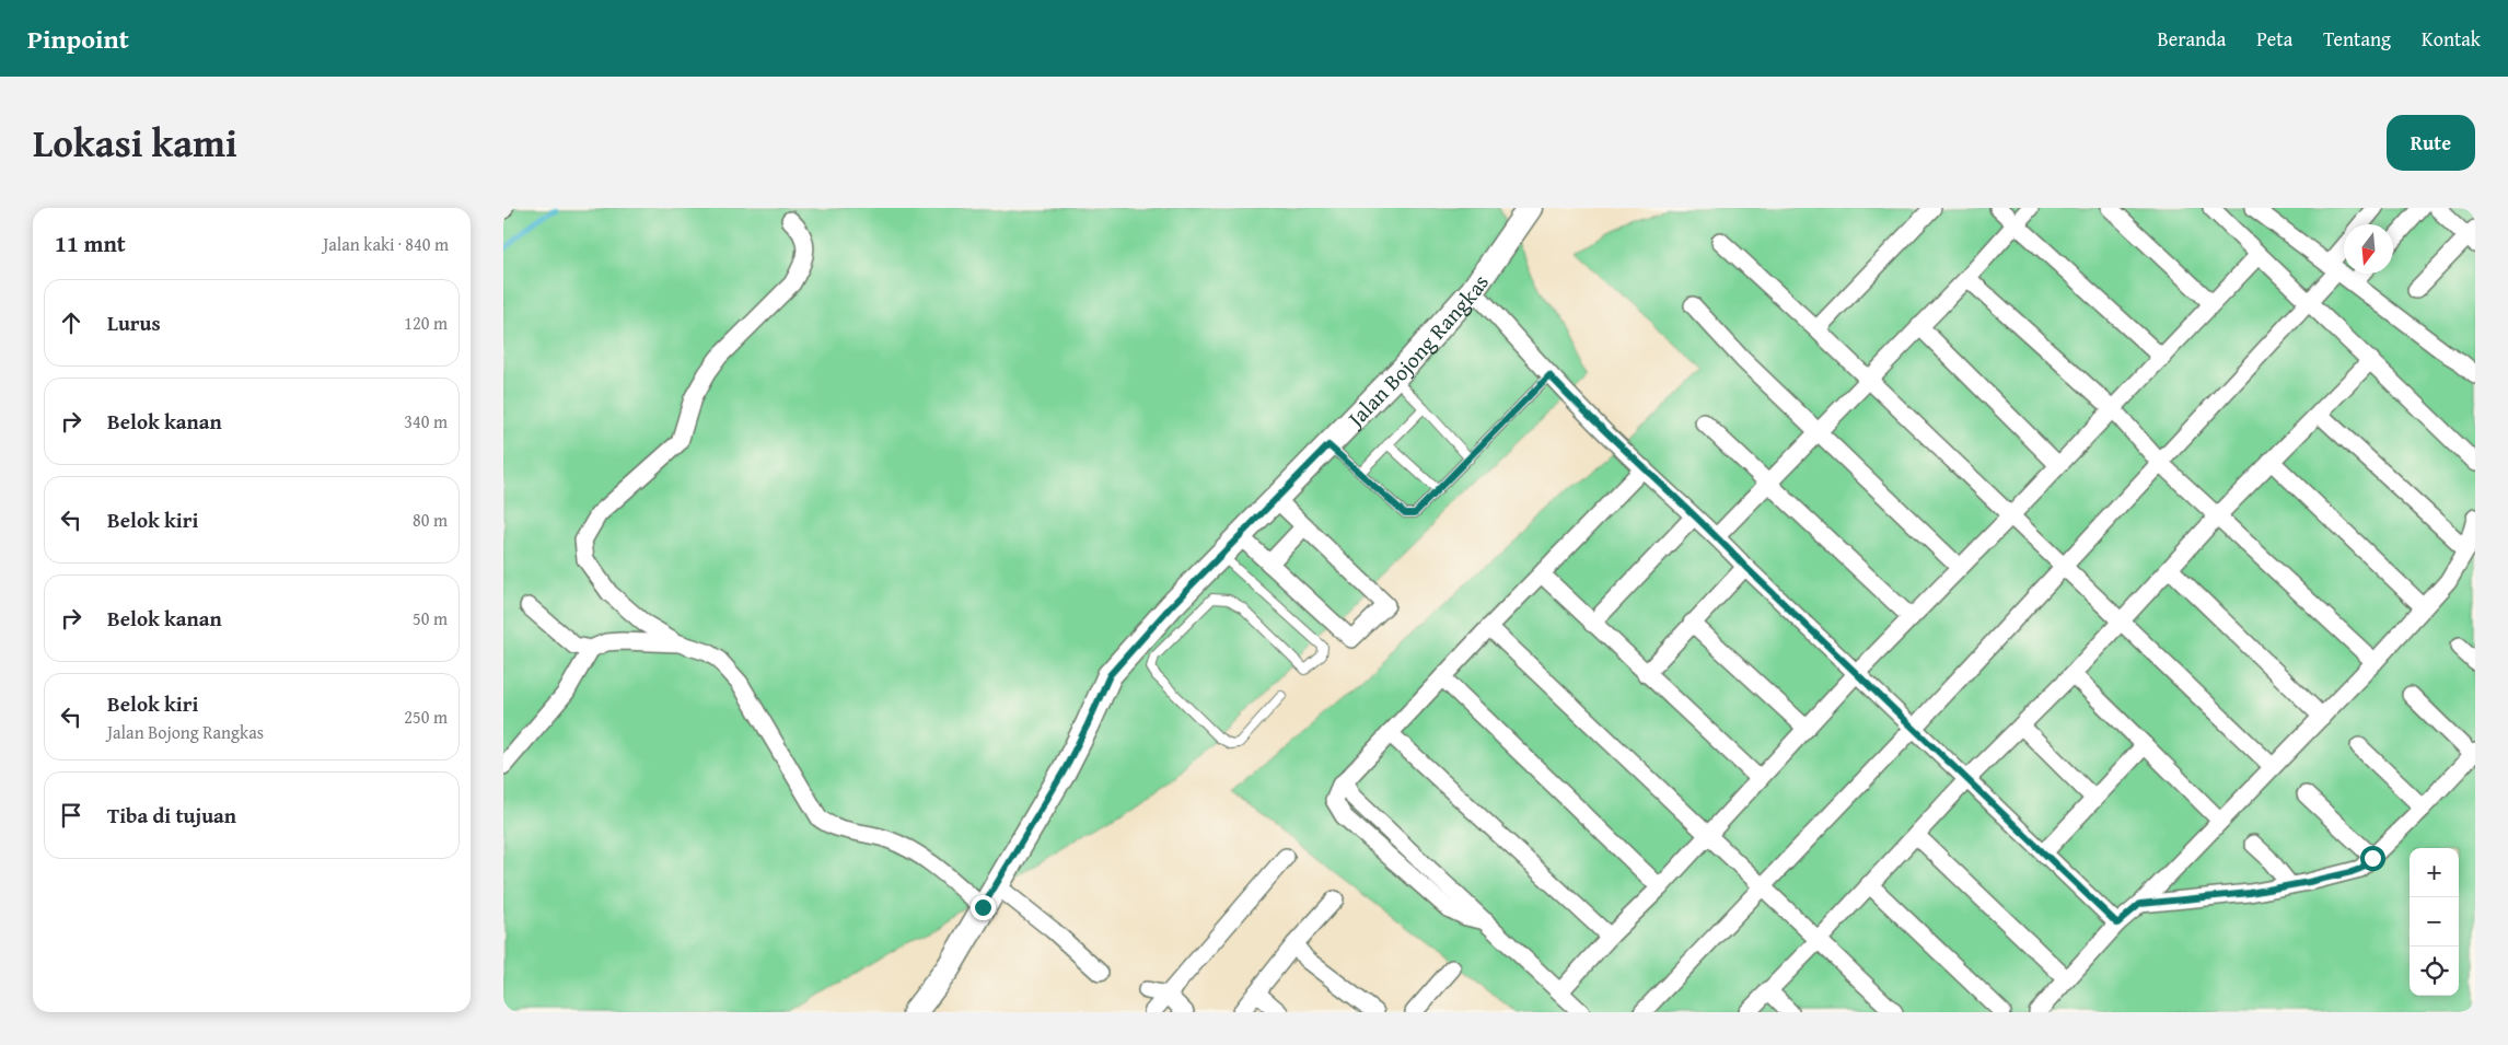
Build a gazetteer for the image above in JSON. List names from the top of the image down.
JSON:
{
  "streets": {
    "main road": ["Jalan Bojong Rangkas"]
  },
  "north": "bottom",
  "page": {
    "header": "Pinpoint",
    "nav": [
      "Beranda",
      "Peta",
      "Tentang",
      "Kontak"
    ],
    "title": "Lokasi kami",
    "buttons": "Rute",
    "heading": ["11 mnt", "Jalan kaki · 840 m"],
    "list": [
      ["Lurus", "120 m"],
      ["Belok kanan", "340 m"],
      ["Belok kiri", "80 m"],
      ["Belok kanan", "50 m"],
      ["Belok kiri", "Jalan Bojong Rangkas", "250 m"],
      "Tiba di tujuan"
    ],
    "map_buttons": ["+", "−"]
  }
}
